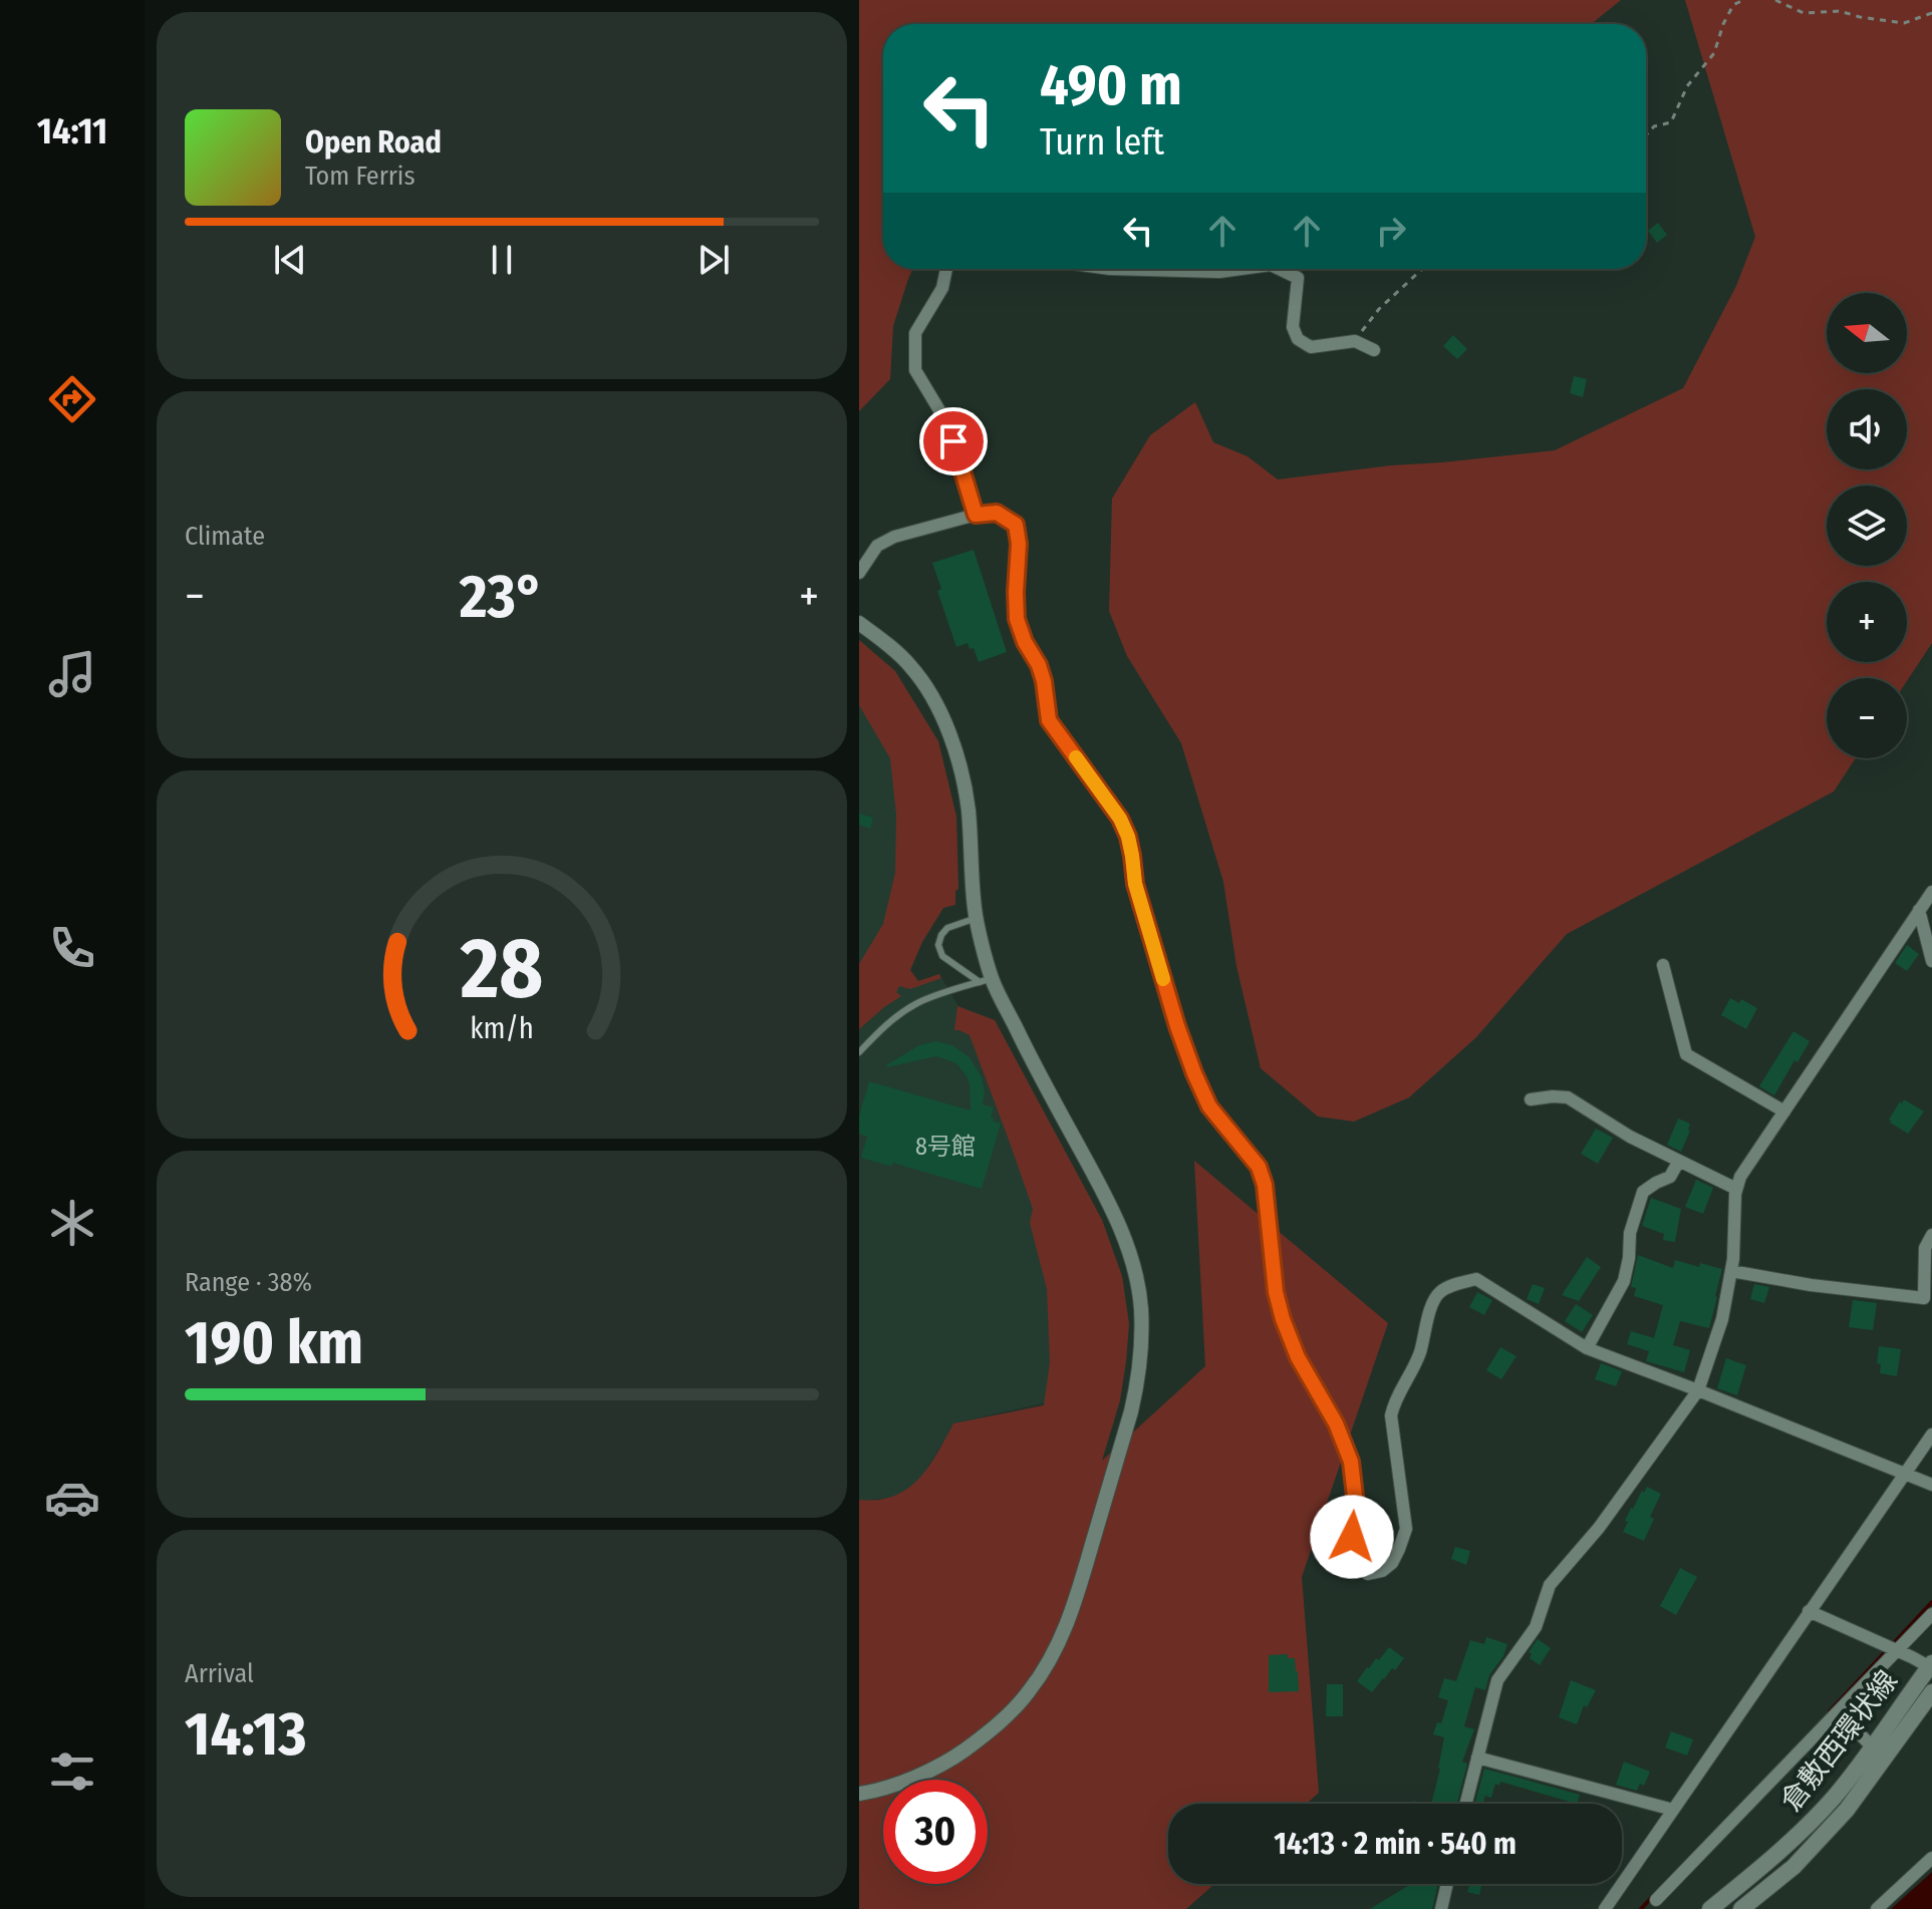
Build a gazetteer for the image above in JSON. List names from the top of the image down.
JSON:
{
  "streets": {
    "main road": ["倉敷西環状線"]
  },
  "house_numbers": ["8号館"],
  "north": "left",
  "page": {
    "tabs": "14:11",
    "turn": ["490 m", "Turn left"],
    "song": ["Open Road", "Tom Ferris"],
    "map_buttons": ["+", "−"],
    "tile": [
      "Climate",
      ["Range · 38%", "190 km"],
      ["Arrival", "14:13"]
    ],
    "heat": ["−", "23°", "+"],
    "limit": "30",
    "trip": "14:13 · 2 min · 540 m",
    "gauge": ["28", "km/h"]
  }
}
